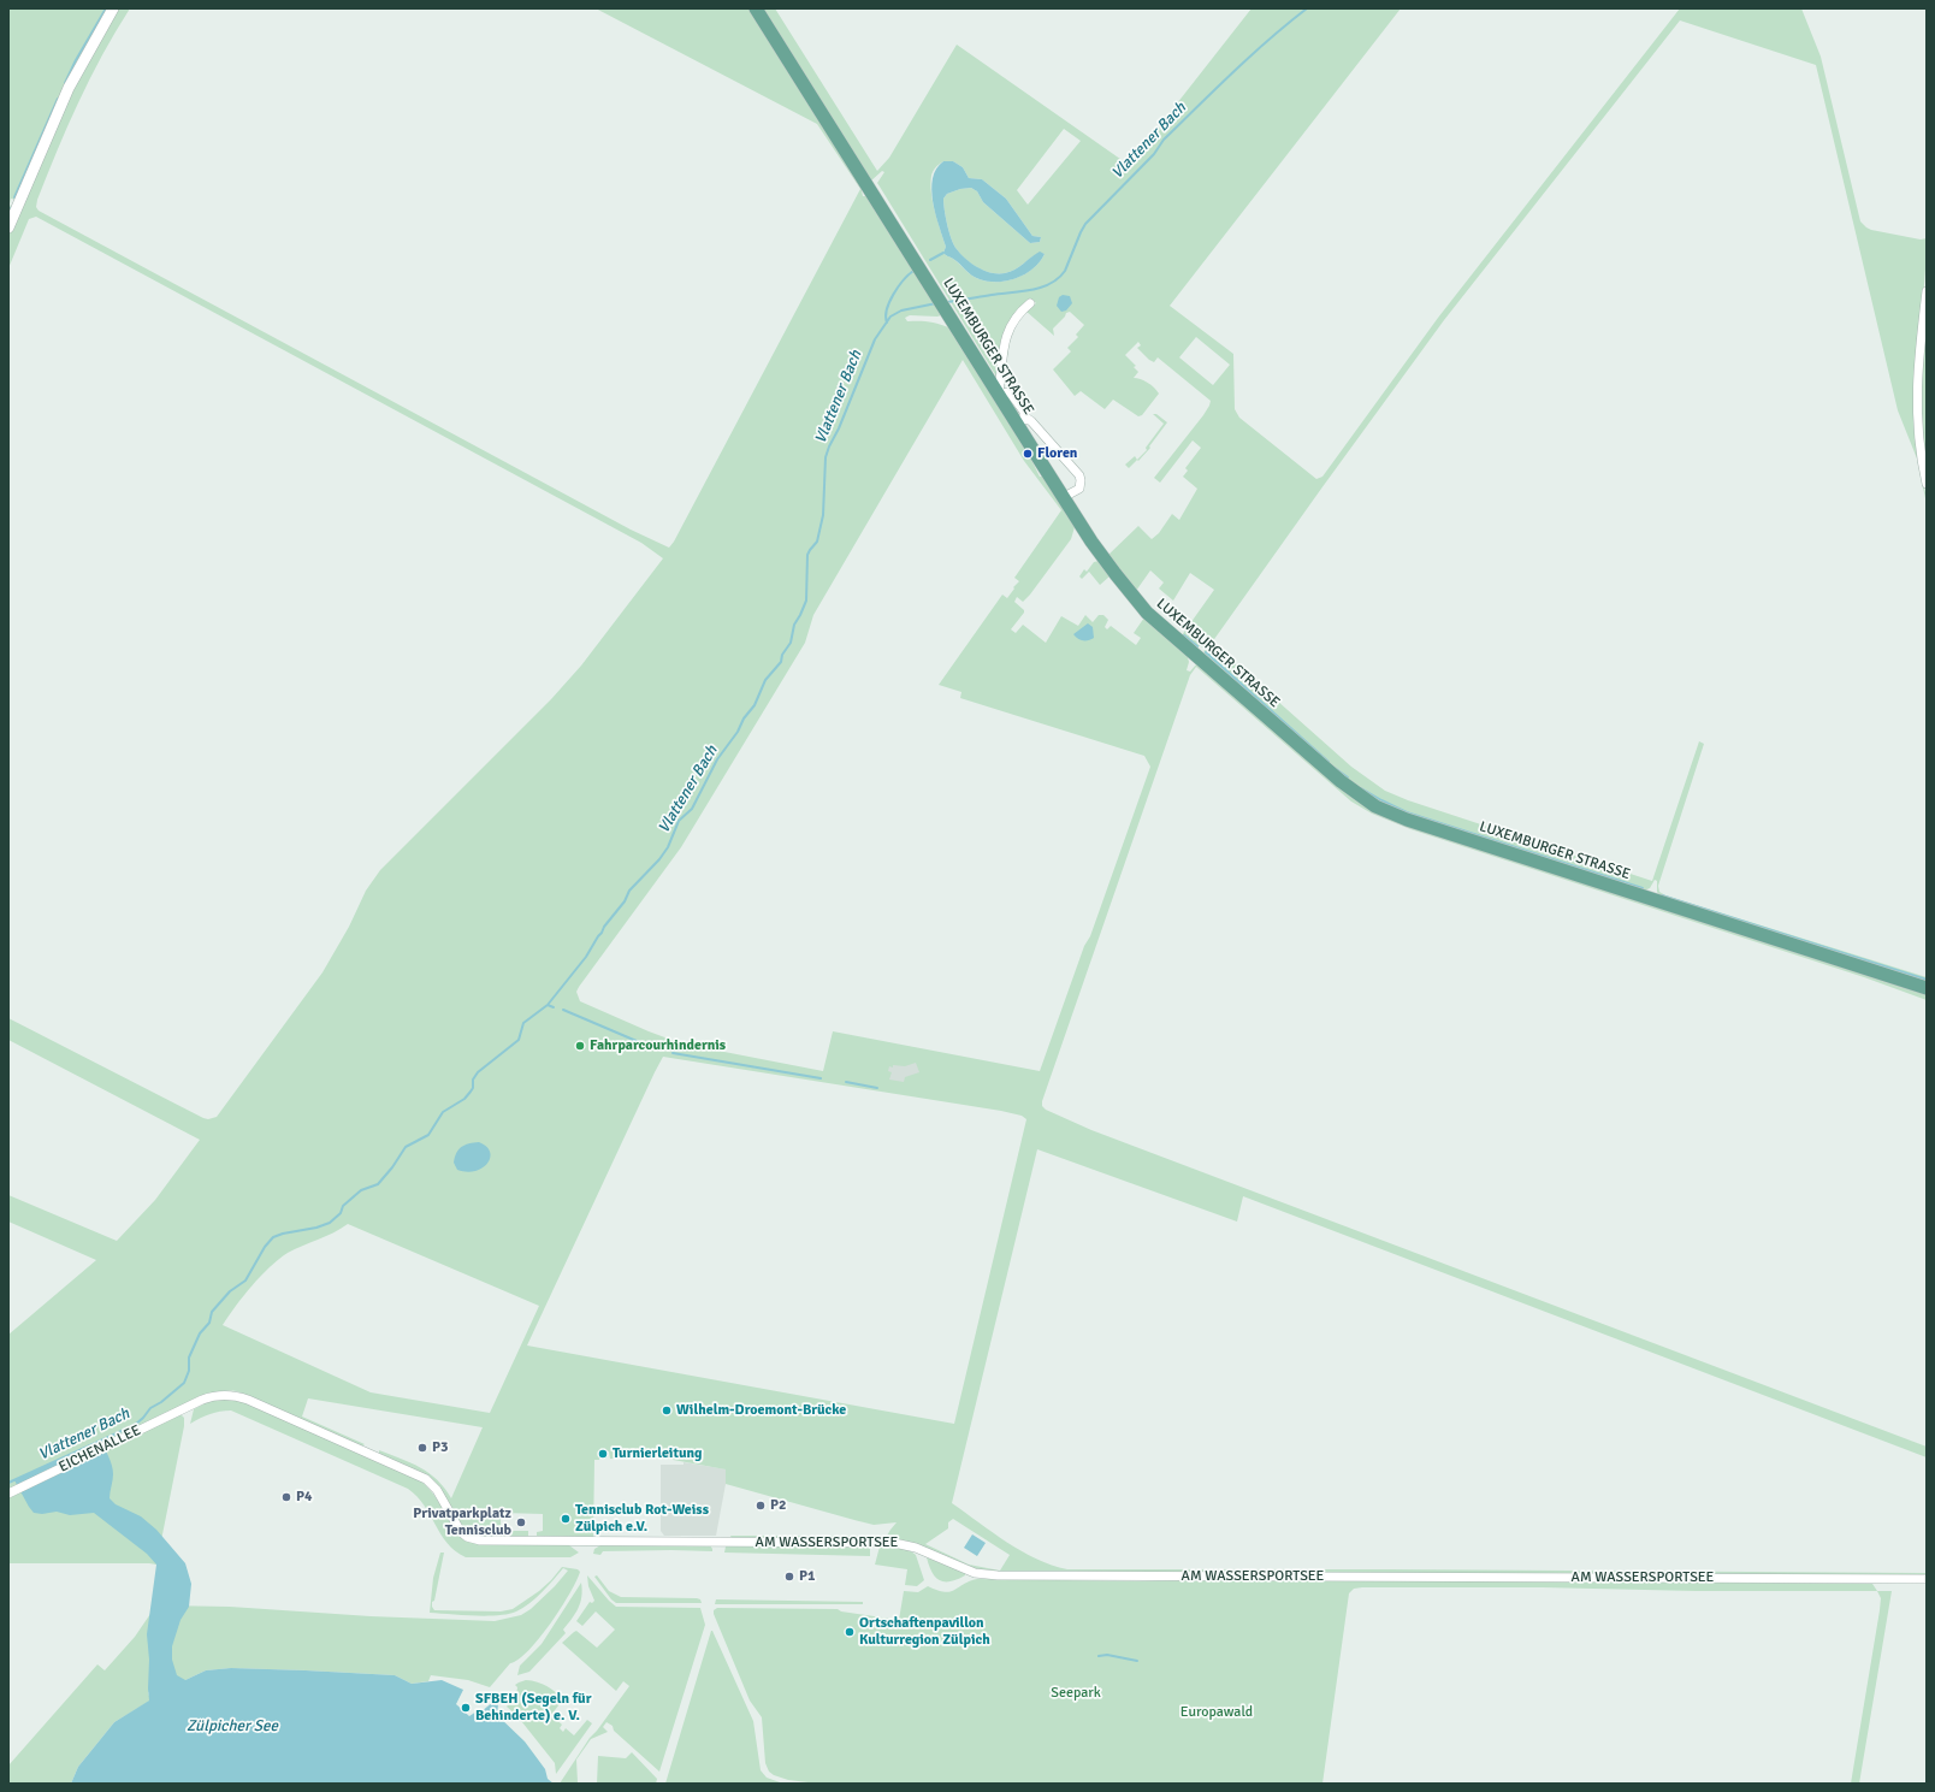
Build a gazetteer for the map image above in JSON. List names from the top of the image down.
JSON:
{
  "streets": {
    "main road": ["LUXEMBURGER STRASSE"],
    "street": ["EICHENALLEE", "AM WASSERSPORTSEE"]
  },
  "crossings": [
    ["EICHENALLEE", "AM WASSERSPORTSEE"]
  ],
  "water": ["Vlattener Bach", "Zülpicher See"],
  "parks": ["Seepark", "Europawald"],
  "places": [
    "Floren",
    "Fahrparcourhindernis",
    "Wilhelm-Droemont-Brücke",
    "P3",
    "Turnierleitung",
    "P4",
    "P2",
    "Tennisclub Rot-Weiss Zülpich e.V.",
    "Privatparkplatz Tennisclub",
    "P1",
    "Ortschaftenpavillon Kulturregion Zülpich",
    "SFBEH (Segeln für Behinderte) e. V."
  ]
}
